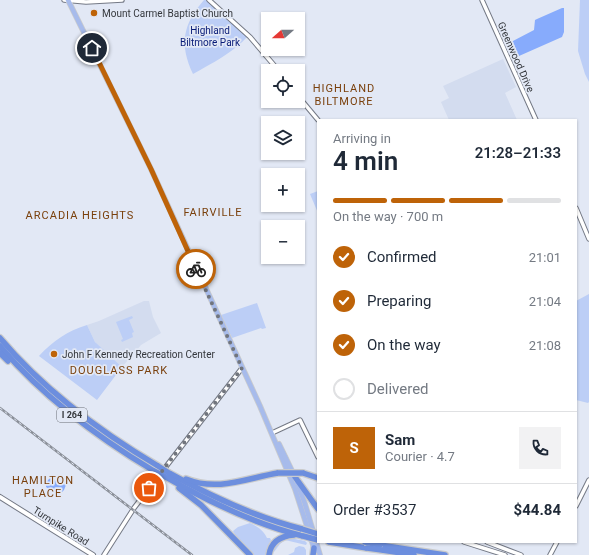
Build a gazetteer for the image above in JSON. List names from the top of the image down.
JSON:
{
  "streets": {
    "highway": ["I 264"],
    "main road": ["Turnpike Road"],
    "street": ["Greenwood Drive"]
  },
  "districts": [
    "HIGHLAND BILTMORE",
    "FAIRVILLE",
    "ARCADIA HEIGHTS",
    "DOUGLASS PARK",
    "HAMILTON PLACE"
  ],
  "parks": ["Highland Biltmore Park"],
  "places": ["Mount Carmel Baptist Church", "John F Kennedy Recreation Center"],
  "north": "left",
  "page": {
    "map_buttons": ["+", "−"],
    "heading": ["4 min", "Arriving in", "21:28–21:33"],
    "panel": [
      "Sam",
      "Courier · 4.7",
      "Order #3537",
      "$44.84"
    ],
    "bar": "On the way · 700 m",
    "list": [
      ["Confirmed", "21:01"],
      ["Preparing", "21:04"],
      ["On the way", "21:08"],
      "Delivered"
    ],
    "round": "S"
  }
}
